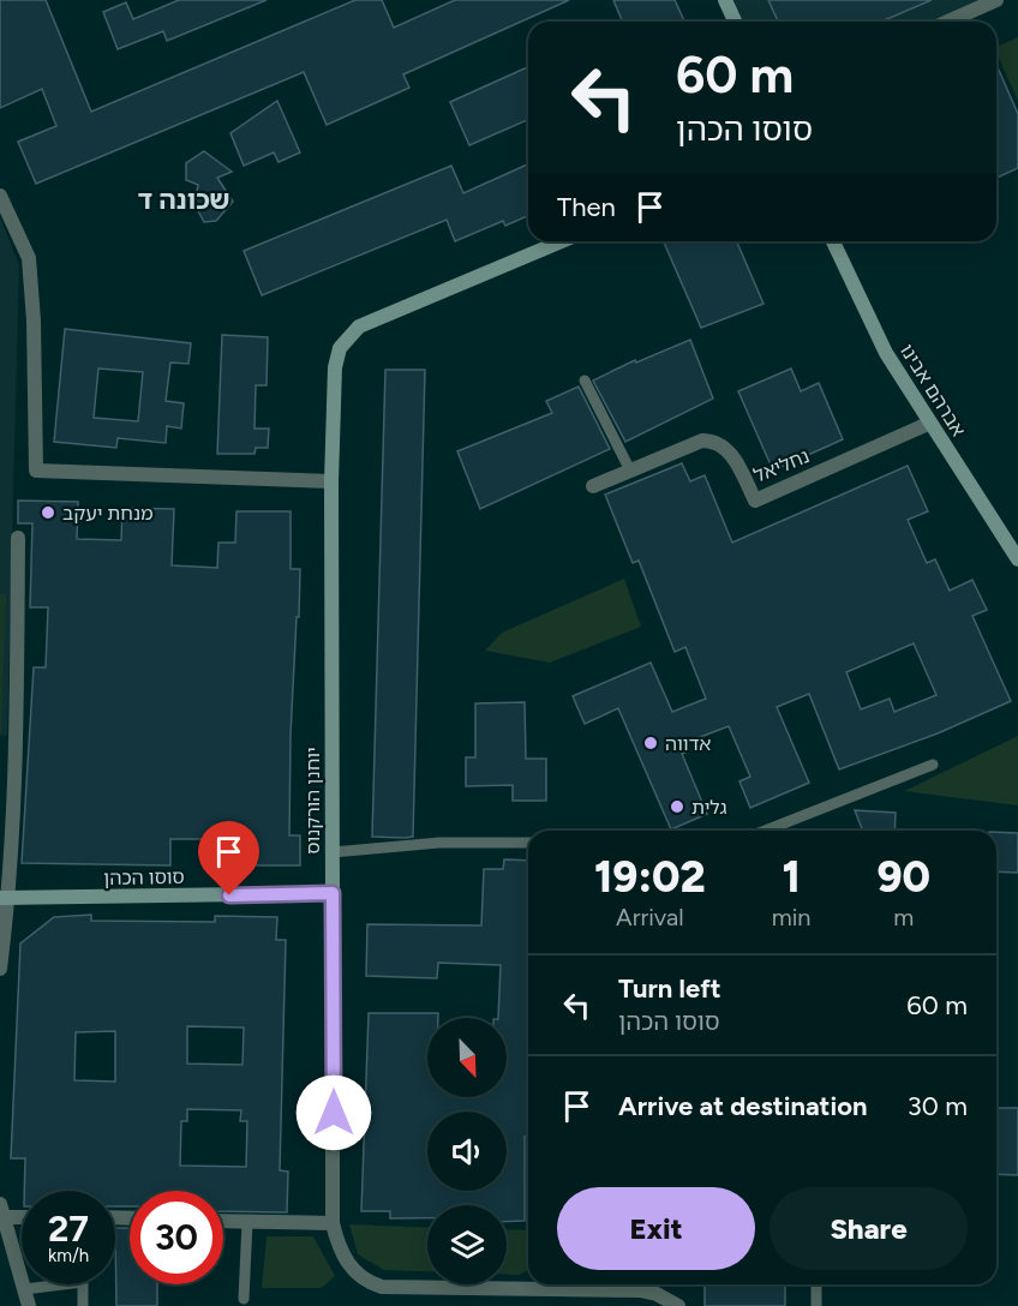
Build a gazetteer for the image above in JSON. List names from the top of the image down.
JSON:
{
  "streets": {
    "street": [
      "אברהם אבינו",
      "נחליאל",
      "יוחנן הורקנוס",
      "סוסו הכהן"
    ]
  },
  "crossings": [
    ["אברהם אבינו", "נחליאל"],
    ["יוחנן הורקנוס", "סוסו הכהן"]
  ],
  "districts": ["שכונה ד"],
  "places": ["מנחת יעקב", "אדווה", "גלית"],
  "north": "bottom right",
  "page": {
    "turn": ["60 m", "סוסו הכהן"],
    "then": "Then",
    "eta": [
      "19:02",
      "Arrival",
      "1",
      "min",
      "90",
      "m"
    ],
    "list": [
      {
        "name": "Turn left",
        "note": "סוסו הכהן",
        "value": "60 m"
      },
      {
        "name": "Arrive at destination",
        "value": "30 m"
      }
    ],
    "buttons": ["Exit", "Share"],
    "speed": "27 km/h",
    "limit": "30"
  }
}
